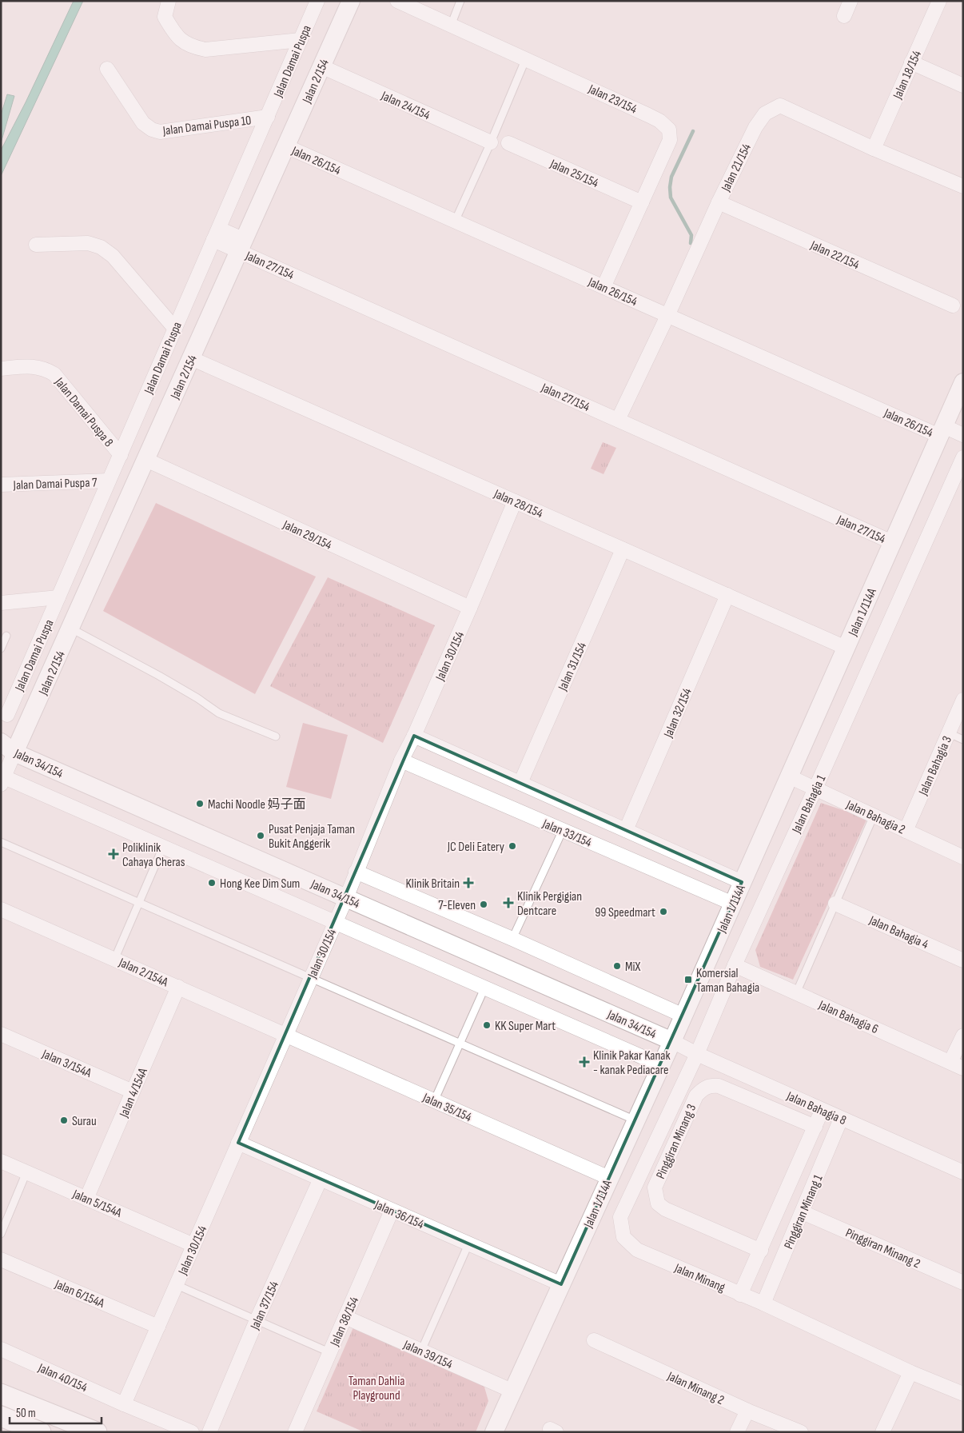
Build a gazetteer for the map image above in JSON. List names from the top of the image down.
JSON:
{
  "streets": {
    "street": [
      "Jalan Damai Puspa",
      "Jalan 18/154",
      "Jalan 2/154",
      "Jalan 23/154",
      "Jalan 24/154",
      "Jalan Damai Puspa 10",
      "Jalan 26/154",
      "Jalan 21/154",
      "Jalan 25/154",
      "Jalan 22/154",
      "Jalan 27/154",
      "Jalan Damai Puspa 8",
      "Jalan Damai Puspa 7",
      "Jalan 28/154",
      "Jalan 29/154",
      "Jalan 1/114A",
      "Jalan 30/154",
      "Jalan 31/154",
      "Jalan 32/154",
      "Jalan 34/154",
      "Jalan Bahagia 3",
      "Jalan Bahagia 1",
      "Jalan Bahagia 2",
      "Jalan 33/154",
      "Jalan Bahagia 4",
      "Jalan 2/154A",
      "Jalan Bahagia 6",
      "Jalan 3/154A",
      "Jalan 4/154A",
      "Jalan 35/154",
      "Jalan Bahagia 8",
      "Pinggiran Minang 3",
      "Jalan 5/154A",
      "Pinggiran Minang 1",
      "Jalan 36/154",
      "Pinggiran Minang 2",
      "Jalan Minang",
      "Jalan 6/154A",
      "Jalan 37/154",
      "Jalan 38/154",
      "Jalan 39/154",
      "Jalan 40/154",
      "Jalan Minang 2"
    ]
  },
  "crossings": [
    ["Jalan Damai Puspa", "Jalan Damai Puspa 10"],
    ["Jalan Damai Puspa", "Jalan 27/154"],
    ["Jalan Damai Puspa", "Jalan Damai Puspa 8"],
    ["Jalan Damai Puspa", "Jalan Damai Puspa 7"],
    ["Jalan 18/154", "Jalan 21/154"],
    ["Jalan 2/154", "Jalan 24/154"],
    ["Jalan 2/154", "Jalan 26/154"],
    ["Jalan 2/154", "Jalan 27/154"],
    ["Jalan 2/154", "Jalan 28/154"],
    ["Jalan 2/154", "Jalan 29/154"],
    ["Jalan 2/154", "Jalan 34/154"],
    ["Jalan 23/154", "Jalan 26/154"],
    ["Jalan 23/154", "Jalan 25/154"],
    ["Jalan 26/154", "Jalan 21/154"],
    ["Jalan 26/154", "Jalan 1/114A"],
    ["Jalan 21/154", "Jalan 22/154"],
    ["Jalan 21/154", "Jalan 27/154"],
    ["Jalan 27/154", "Jalan 1/114A"],
    ["Jalan 28/154", "Jalan 1/114A"],
    ["Jalan 28/154", "Jalan 30/154"],
    ["Jalan 28/154", "Jalan 31/154"],
    ["Jalan 28/154", "Jalan 32/154"],
    ["Jalan 29/154", "Jalan 30/154"],
    ["Jalan 1/114A", "Jalan 34/154"],
    ["Jalan 1/114A", "Jalan Bahagia 2"],
    ["Jalan 1/114A", "Jalan 33/154"],
    ["Jalan 1/114A", "Jalan 35/154"],
    ["Jalan 1/114A", "Jalan Bahagia 8"],
    ["Jalan 1/114A", "Jalan 36/154"],
    ["Jalan 1/114A", "Jalan 39/154"],
    ["Jalan 30/154", "Jalan 34/154"],
    ["Jalan 30/154", "Jalan 33/154"],
    ["Jalan 30/154", "Jalan 2/154A"],
    ["Jalan 30/154", "Jalan 35/154"],
    ["Jalan 30/154", "Jalan 5/154A"],
    ["Jalan 30/154", "Jalan 36/154"],
    ["Jalan 30/154", "Jalan 6/154A"],
    ["Jalan 30/154", "Jalan 40/154"],
    ["Jalan 31/154", "Jalan 33/154"],
    ["Jalan 32/154", "Jalan 33/154"],
    ["Jalan 34/154", "Jalan Bahagia 8"],
    ["Jalan Bahagia 3", "Jalan Bahagia 2"],
    ["Jalan Bahagia 1", "Jalan Bahagia 2"],
    ["Jalan Bahagia 1", "Jalan Bahagia 6"],
    ["Jalan Bahagia 1", "Jalan Bahagia 8"],
    ["Jalan Bahagia 1", "Jalan Minang"],
    ["Jalan 2/154A", "Jalan 4/154A"],
    ["Jalan 2/154A", "Jalan 35/154"],
    ["Jalan 3/154A", "Jalan 4/154A"],
    ["Jalan 4/154A", "Jalan 5/154A"],
    ["Jalan Bahagia 8", "Pinggiran Minang 1"],
    ["Jalan Bahagia 8", "Jalan Minang"],
    ["Pinggiran Minang 1", "Pinggiran Minang 2"],
    ["Pinggiran Minang 1", "Jalan Minang"],
    ["Jalan 36/154", "Jalan 37/154"],
    ["Jalan 36/154", "Jalan 38/154"],
    ["Jalan 38/154", "Jalan 39/154"]
  ],
  "parks": ["Taman Dahlia Playground"],
  "places": {
    "other": [
      "Machi Noodle 妈子面",
      "Pusat Penjaja Taman Bukit Anggerik",
      "JC Deli Eatery",
      "Hong Kee Dim Sum",
      "7-Eleven",
      "99 Speedmart",
      "MiX",
      "KK Super Mart",
      "Surau"
    ],
    "health": [
      "Poliklinik Cahaya Cheras",
      "Klinik Britain",
      "Klinik Pergigian Dentcare",
      "Klinik Pakar Kanak - kanak Pediacare"
    ],
    "transit": ["Komersial Taman Bahagia"]
  },
  "scale_bar": "50 m"
}
